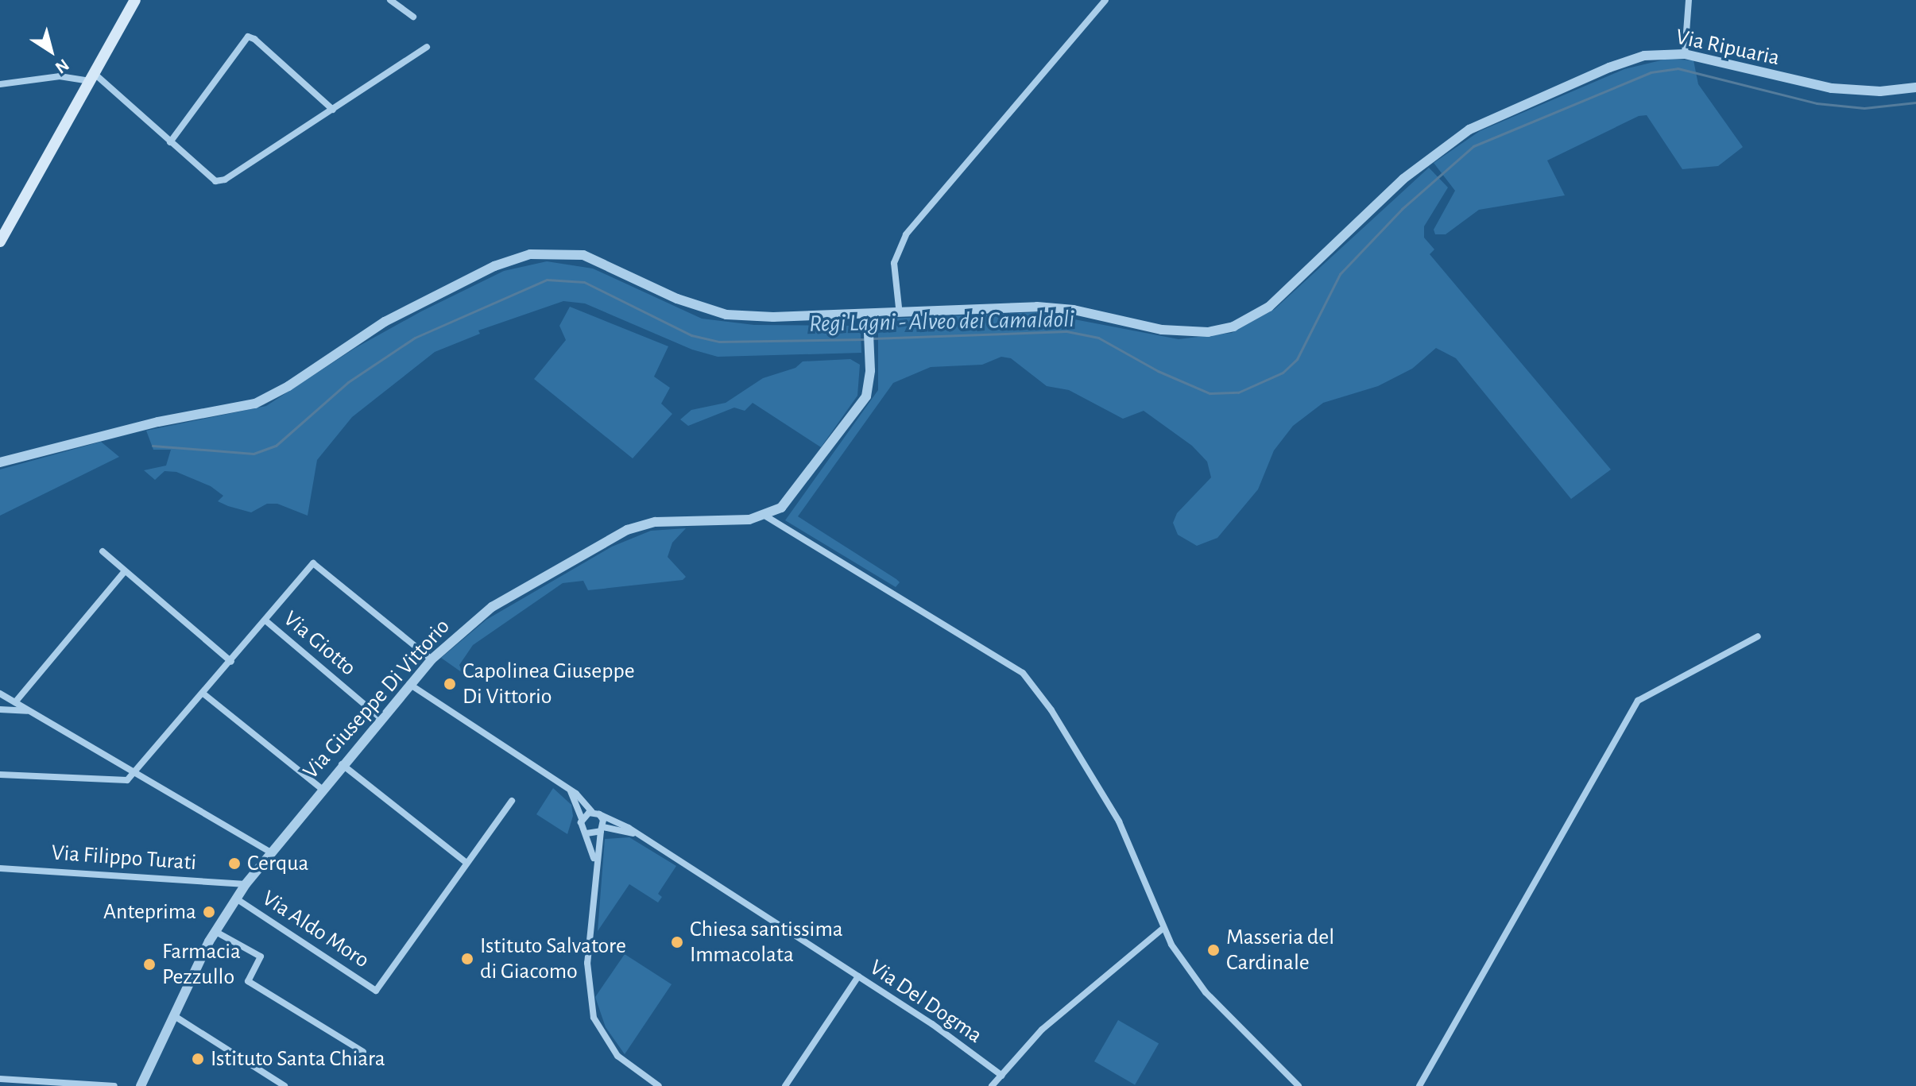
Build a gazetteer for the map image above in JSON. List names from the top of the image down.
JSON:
{
  "streets": {
    "street": [
      "Via Ripuaria",
      "Via Giotto",
      "Via Giuseppe Di Vittorio",
      "Via Filippo Turati",
      "Via Aldo Moro",
      "Via Del Dogma"
    ]
  },
  "crossings": [
    ["Via Giotto", "Via Giuseppe Di Vittorio"],
    ["Via Giuseppe Di Vittorio", "Via Filippo Turati"],
    ["Via Giuseppe Di Vittorio", "Via Aldo Moro"]
  ],
  "water": ["Regi Lagni - Alveo dei Camaldoli"],
  "places": [
    "Capolinea Giuseppe Di Vittorio",
    "Cerqua",
    "Anteprima",
    "Chiesa santissima Immacolata",
    "Masseria del Cardinale",
    "Istituto Salvatore di Giacomo",
    "Farmacia Pezzullo",
    "Istituto Santa Chiara"
  ],
  "north": "bottom right"
}
